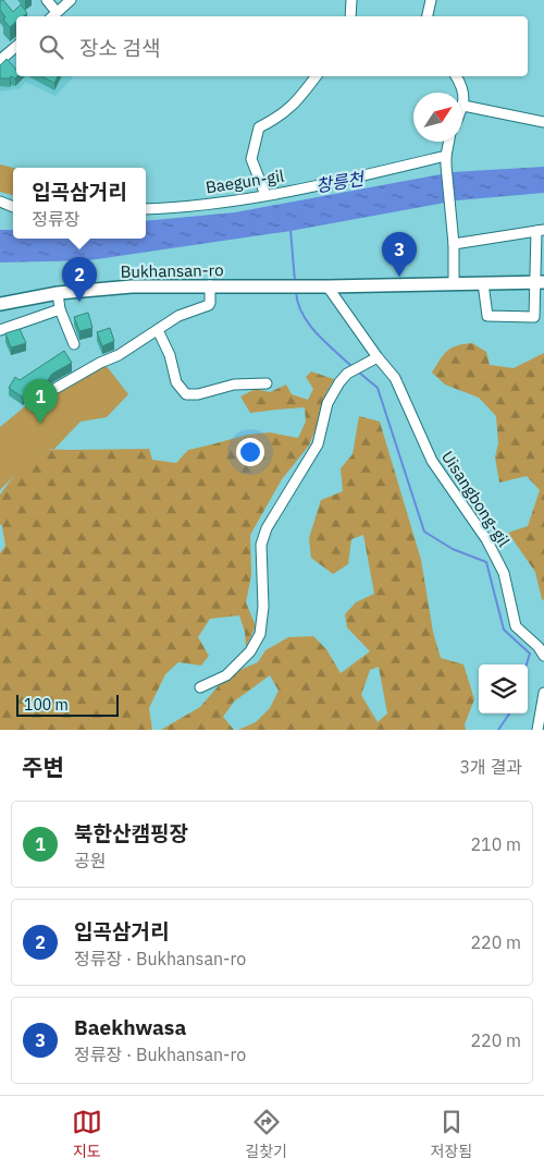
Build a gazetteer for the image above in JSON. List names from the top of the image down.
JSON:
{
  "streets": {
    "main road": ["Bukhansan-ro"],
    "street": ["Baegun-gil", "Uisangbong-gil"]
  },
  "crossings": [
    ["Bukhansan-ro", "Uisangbong-gil"]
  ],
  "water": ["창릉천"],
  "scale_bar": "100 m",
  "north": "top right",
  "page": {
    "search": "장소 검색",
    "popup": ["입곡삼거리", "정류장"],
    "pins": ["3", "2", "1"],
    "scale": "100 m",
    "heading": ["주변", "3개 결과"],
    "list": [
      {
        "mark": "1",
        "name": "북한산캠핑장",
        "note": "공원",
        "value": "210 m"
      },
      {
        "mark": "2",
        "name": "입곡삼거리",
        "note": "정류장 · Bukhansan-ro",
        "value": "220 m"
      },
      {
        "mark": "3",
        "name": "Baekhwasa",
        "note": "정류장 · Bukhansan-ro",
        "value": "220 m"
      }
    ],
    "nav": ["지도", "길찾기", "저장됨"]
  }
}
